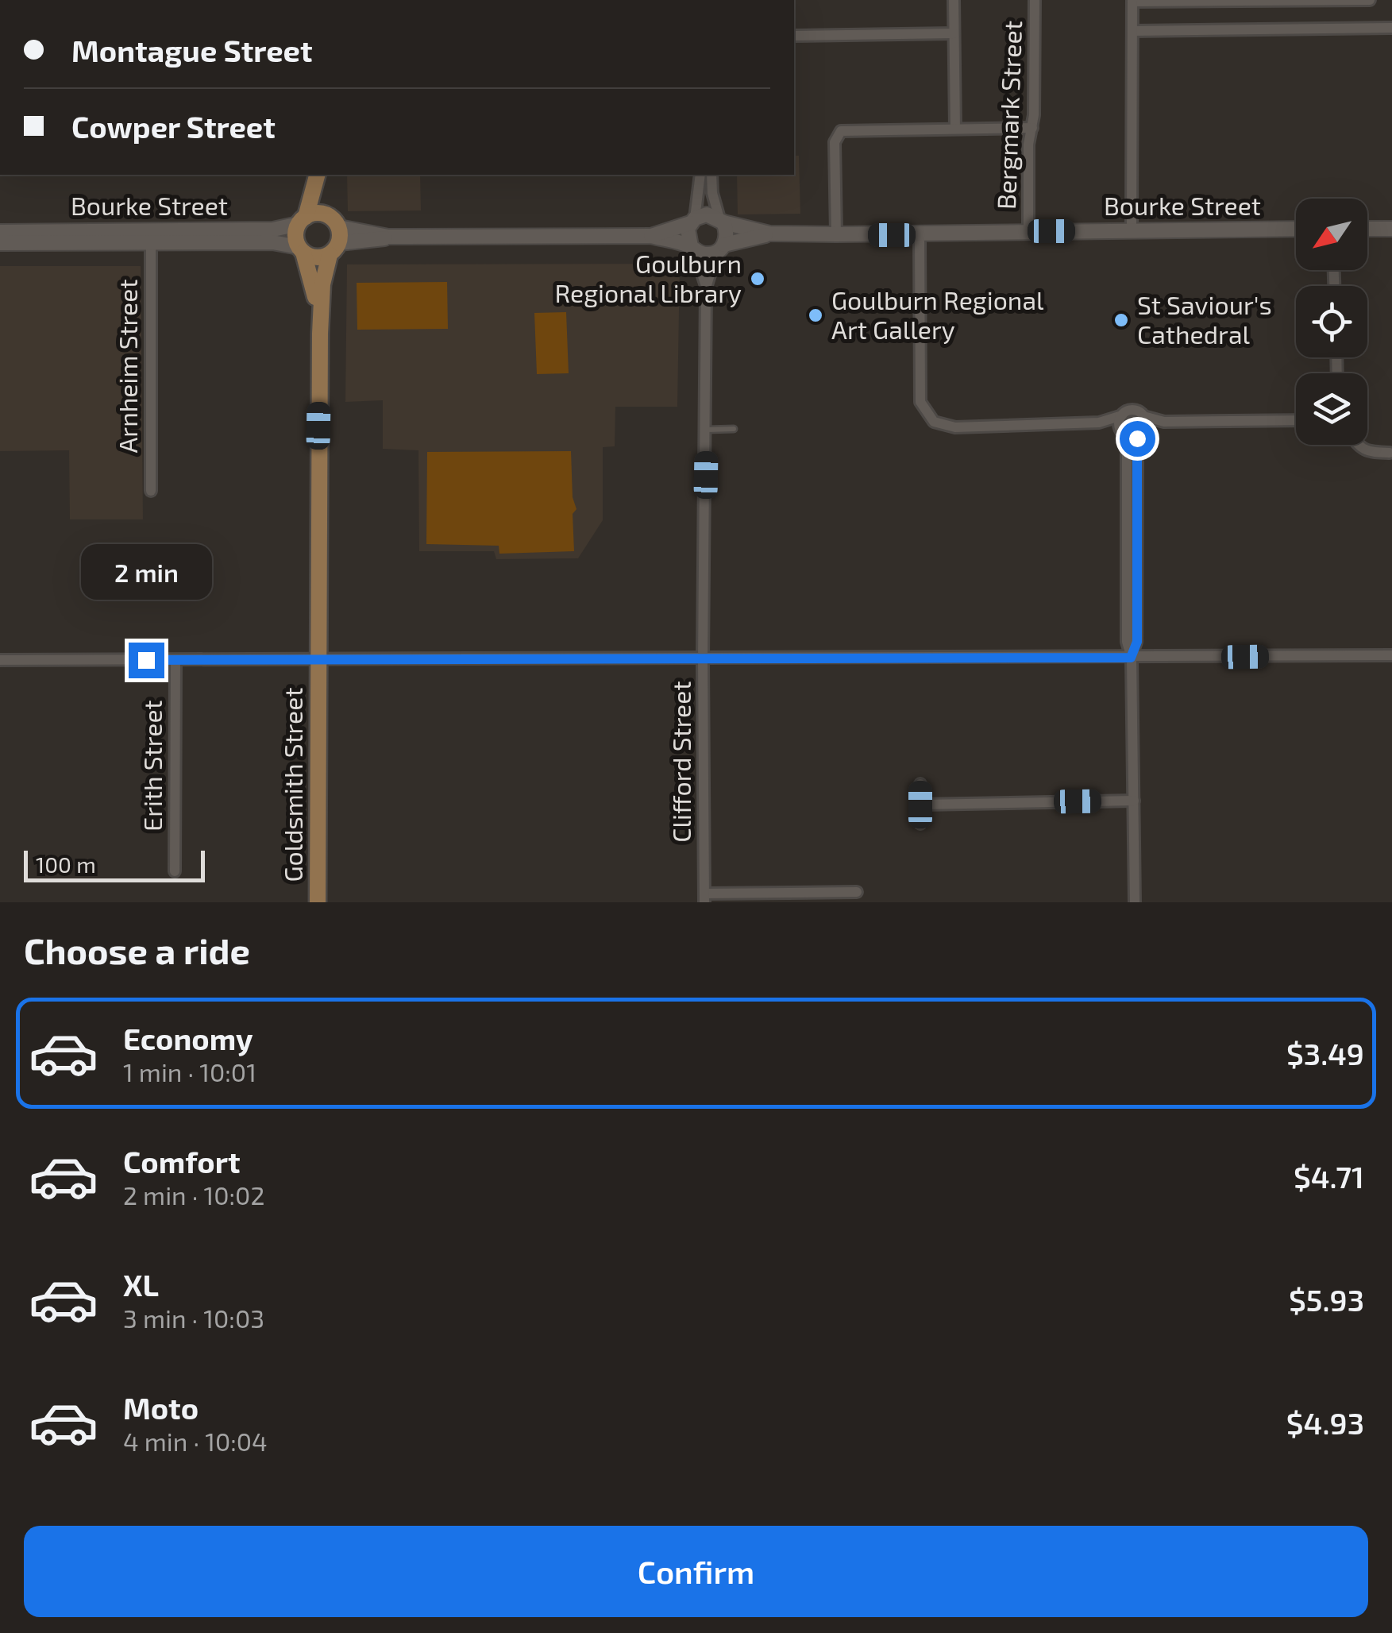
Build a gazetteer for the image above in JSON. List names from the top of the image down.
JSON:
{
  "streets": {
    "main road": ["Bourke Street", "Goldsmith Street"],
    "street": [
      "Bergmark Street",
      "Arnheim Street",
      "Clifford Street",
      "Erith Street"
    ]
  },
  "crossings": [
    ["Bergmark Street", "Bourke Street"],
    ["Bourke Street", "Arnheim Street"],
    ["Bourke Street", "Clifford Street"],
    ["Bourke Street", "Goldsmith Street"]
  ],
  "places": ["Goulburn Regional Library", "Goulburn Regional Art Gallery", "St Saviour's Cathedral"],
  "scale_bar": "100 m",
  "north": "bottom left",
  "page": {
    "banner": ["Montague Street", "Cowper Street"],
    "bubble": "2 min",
    "scale": "100 m",
    "heading": "Choose a ride",
    "list": [
      {
        "name": "Economy",
        "note": "1 min · 10:01",
        "value": "$3.49"
      },
      {
        "name": "Comfort",
        "note": "2 min · 10:02",
        "value": "$4.71"
      },
      {
        "name": "XL",
        "note": "3 min · 10:03",
        "value": "$5.93"
      },
      {
        "name": "Moto",
        "note": "4 min · 10:04",
        "value": "$4.93"
      }
    ],
    "buttons": "Confirm"
  }
}
